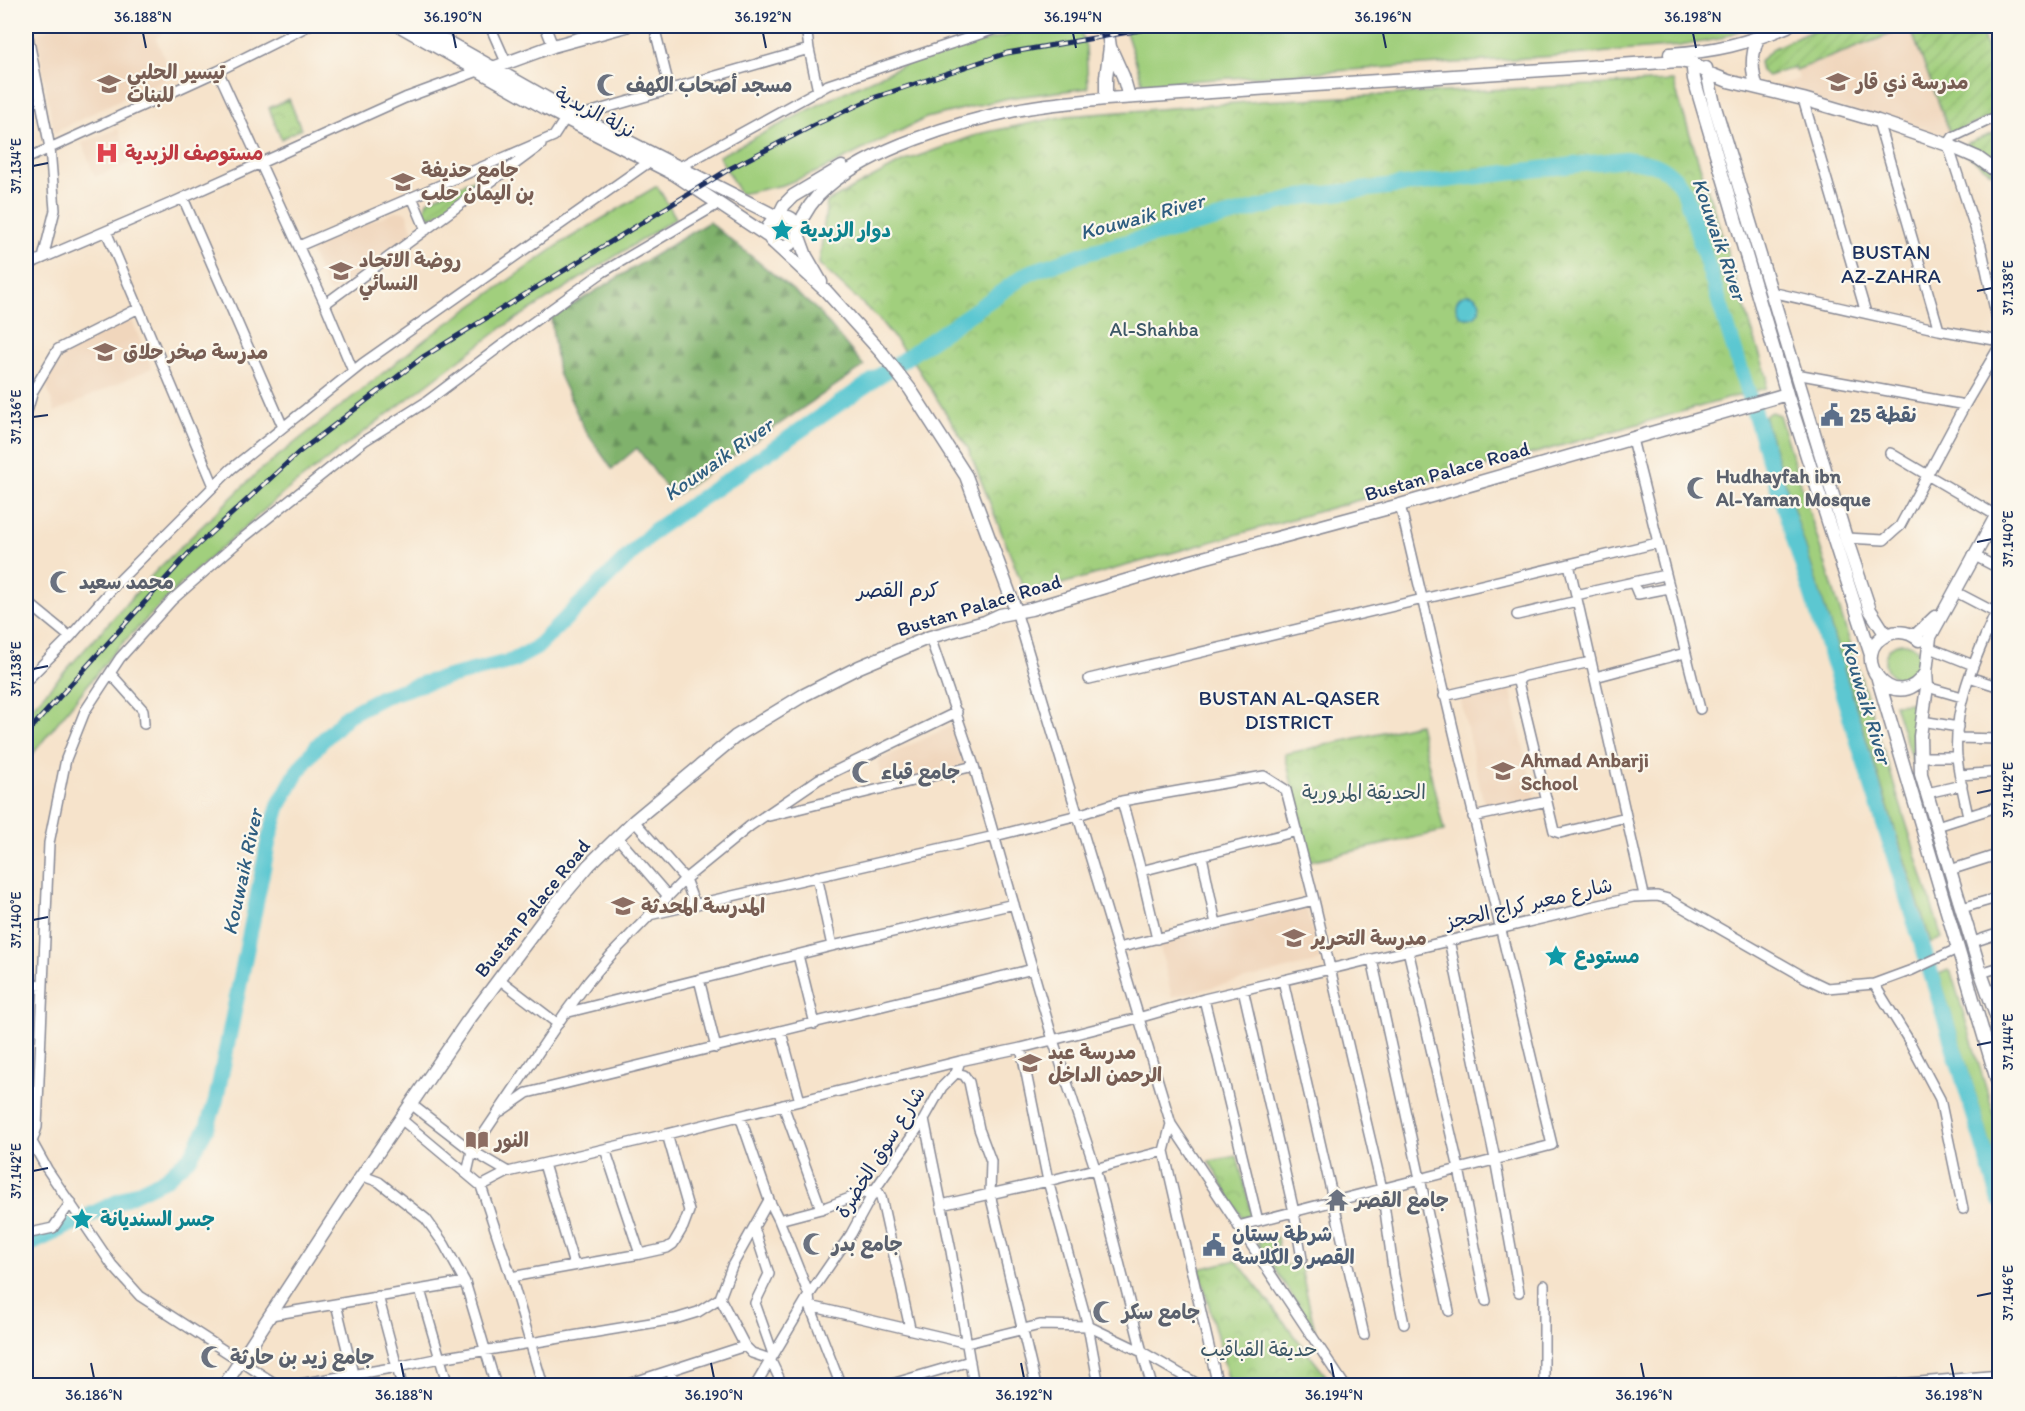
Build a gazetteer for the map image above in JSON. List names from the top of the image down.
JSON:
{
  "streets": {
    "main road": ["نزلة الزبدية", "Bustan Palace Road"],
    "street": ["شارع معبر كراج الحجز", "شارع سوق الخضرة"]
  },
  "crossings": [
    ["شارع معبر كراج الحجز", "شارع سوق الخضرة"]
  ],
  "districts": ["BUSTAN AZ-ZAHRA", "كرم القصر", "BUSTAN AL-QASER DISTRICT"],
  "water": ["Kouwaik River"],
  "parks": ["Al-Shahba", "الحديقة المرورية", "حديقة القباقيب"],
  "places": {
    "school or university": [
      "مدرسة ذي قار",
      "تيسير الحلبي للبنات",
      "جامع حذيفة بن اليمان حلب",
      "روضة الاتحاد النسائي",
      "مدرسة صخر حلاق",
      "Ahmad Anbarji School",
      "المدرسة المحدثة",
      "مدرسة التحرير",
      "مدرسة عبد الرحمن الداخل"
    ],
    "mosque": [
      "مسجد أصحاب الكهف",
      "Hudhayfah ibn Al-Yaman Mosque",
      "محمد سعيد",
      "جامع قباء",
      "جامع بدر",
      "جامع سكر",
      "جامع زيد بن حارثة"
    ],
    "hospital": ["مستوصف الزبدية"],
    "place": ["دوار الزبدية", "مستودع", "جسر السنديانة"],
    "public building": ["نقطة 25", "شرطة بستان القصر و الكلاسة"],
    "library": ["النور"],
    "temple": ["جامع القصر"]
  },
  "coordinates": [
    "36.188°N",
    "36.190°N",
    "36.192°N",
    "36.194°N",
    "36.196°N",
    "36.198°N",
    "37.134°E",
    "37.138°E",
    "37.136°E",
    "37.140°E",
    "37.142°E",
    "37.144°E",
    "37.146°E",
    "36.186°N"
  ]
}
